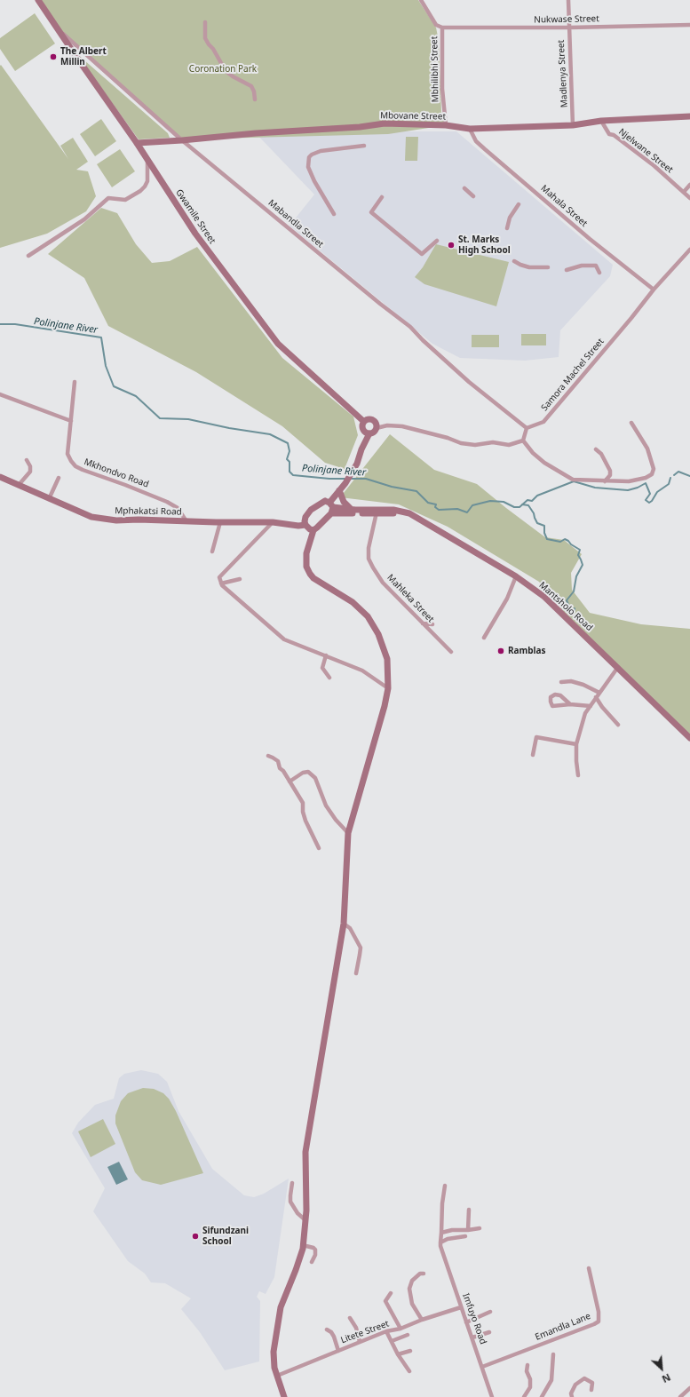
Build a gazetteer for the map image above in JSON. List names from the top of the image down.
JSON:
{
  "streets": {
    "main road": [
      "Mbovane Street",
      "Gwamile Street",
      "Mphakatsi Road",
      "Mantsholo Road"
    ],
    "street": [
      "Nukwase Street",
      "Mbhilibhi Street",
      "Madlenya Street",
      "Njelwane Street",
      "Mahala Street",
      "Mabandla Street",
      "Samora Machel Street",
      "Mkhondvo Road",
      "Mahleka Street",
      "Imfuyo Road",
      "Emandla Lane",
      "Litete Street"
    ]
  },
  "crossings": [
    ["Nukwase Street", "Mbhilibhi Street"],
    ["Nukwase Street", "Madlenya Street"],
    ["Mbhilibhi Street", "Mbovane Street"],
    ["Madlenya Street", "Mbovane Street"],
    ["Mbovane Street", "Njelwane Street"],
    ["Mbovane Street", "Mahala Street"],
    ["Mbovane Street", "Gwamile Street"],
    ["Mbovane Street", "Mabandla Street"],
    ["Mahala Street", "Samora Machel Street"],
    ["Gwamile Street", "Mabandla Street"],
    ["Mabandla Street", "Samora Machel Street"],
    ["Mkhondvo Road", "Mphakatsi Road"],
    ["Mahleka Street", "Mantsholo Road"],
    ["Imfuyo Road", "Emandla Lane"],
    ["Imfuyo Road", "Litete Street"]
  ],
  "water": ["Polinjane River"],
  "parks": ["Coronation Park"],
  "places": [
    "The Albert Millin",
    "St. Marks High School",
    "Ramblas",
    "Sifundzani School"
  ],
  "north": "bottom right"
}
